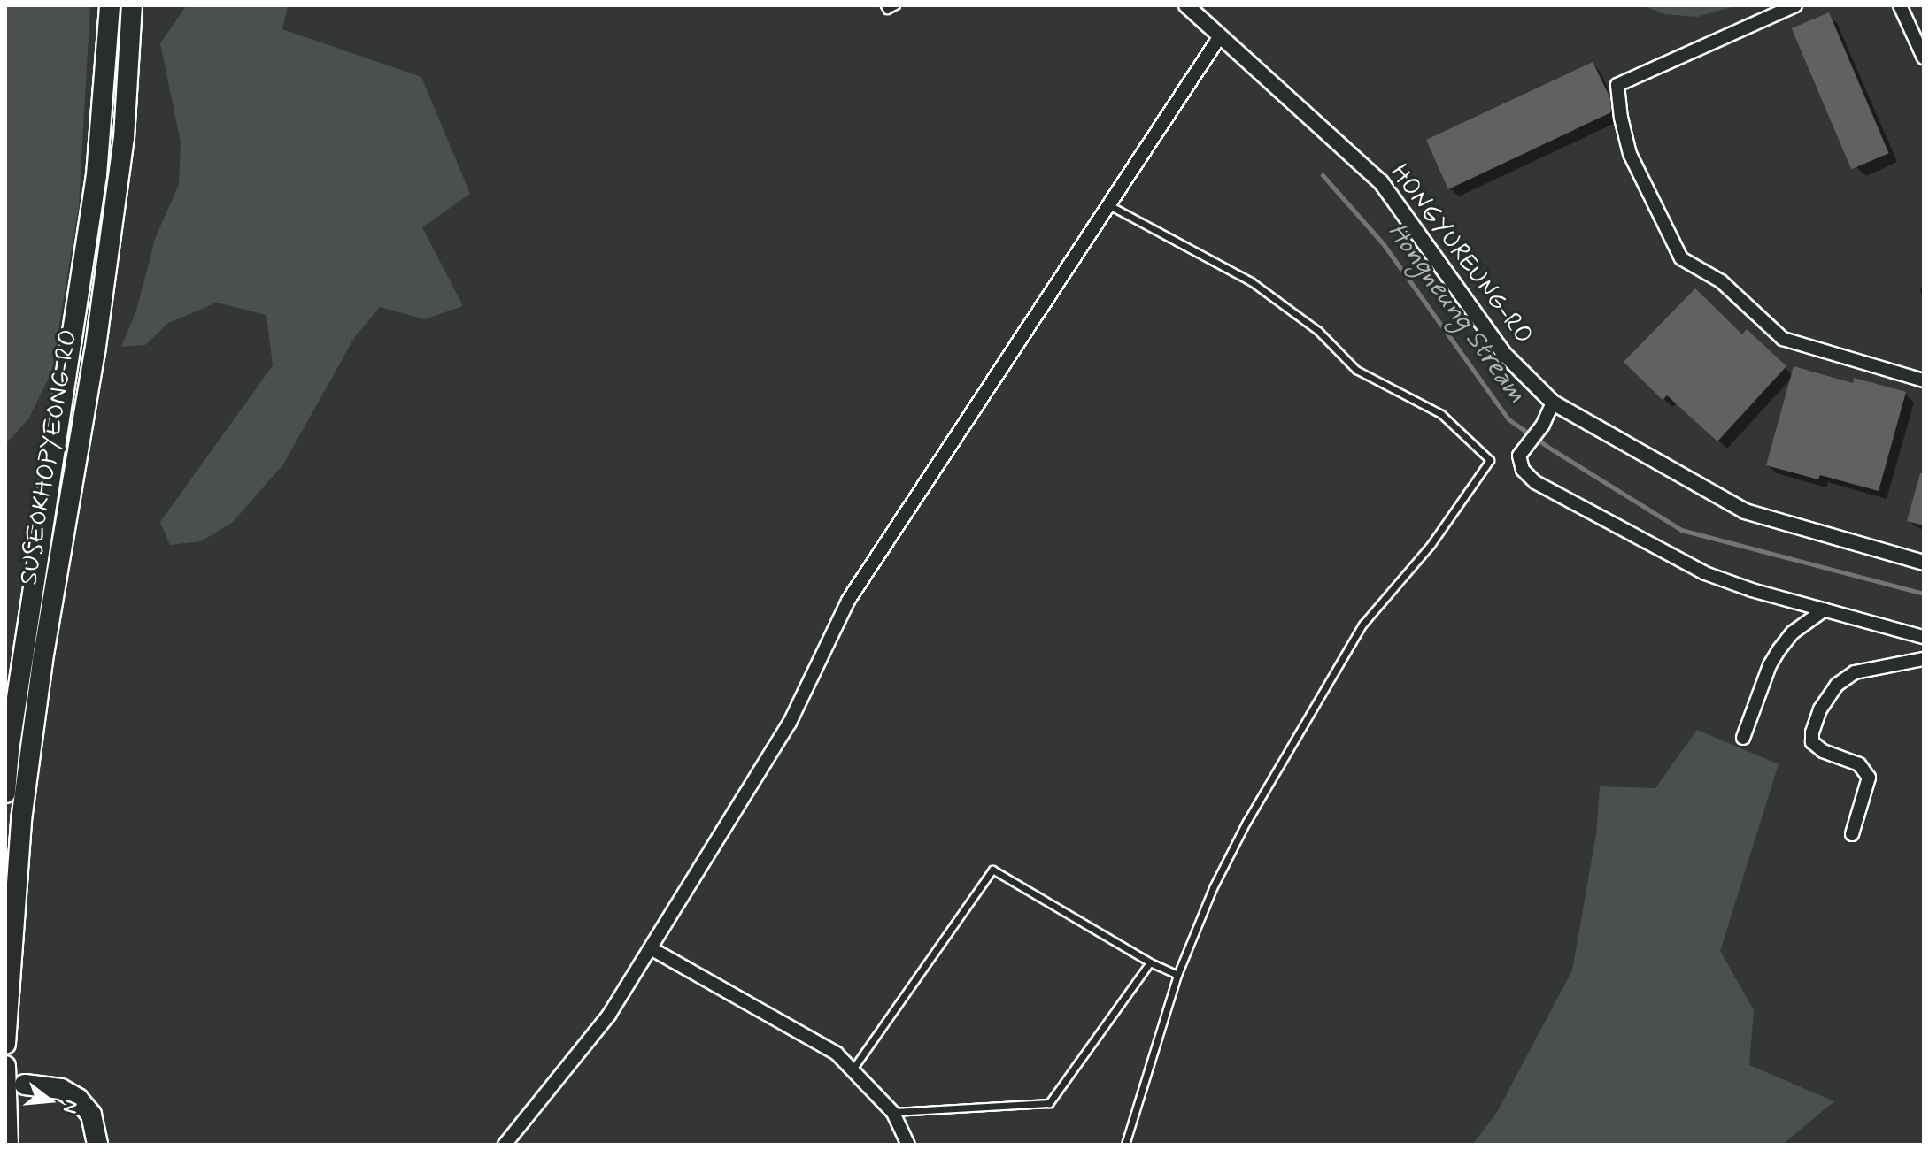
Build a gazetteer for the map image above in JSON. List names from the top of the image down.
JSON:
{
  "streets": {
    "highway": ["SUSEOKHOPYEONG-RO"],
    "street": ["HONGYUREUNG-RO"]
  },
  "water": ["Hongneung Stream"],
  "north": "right"
}
